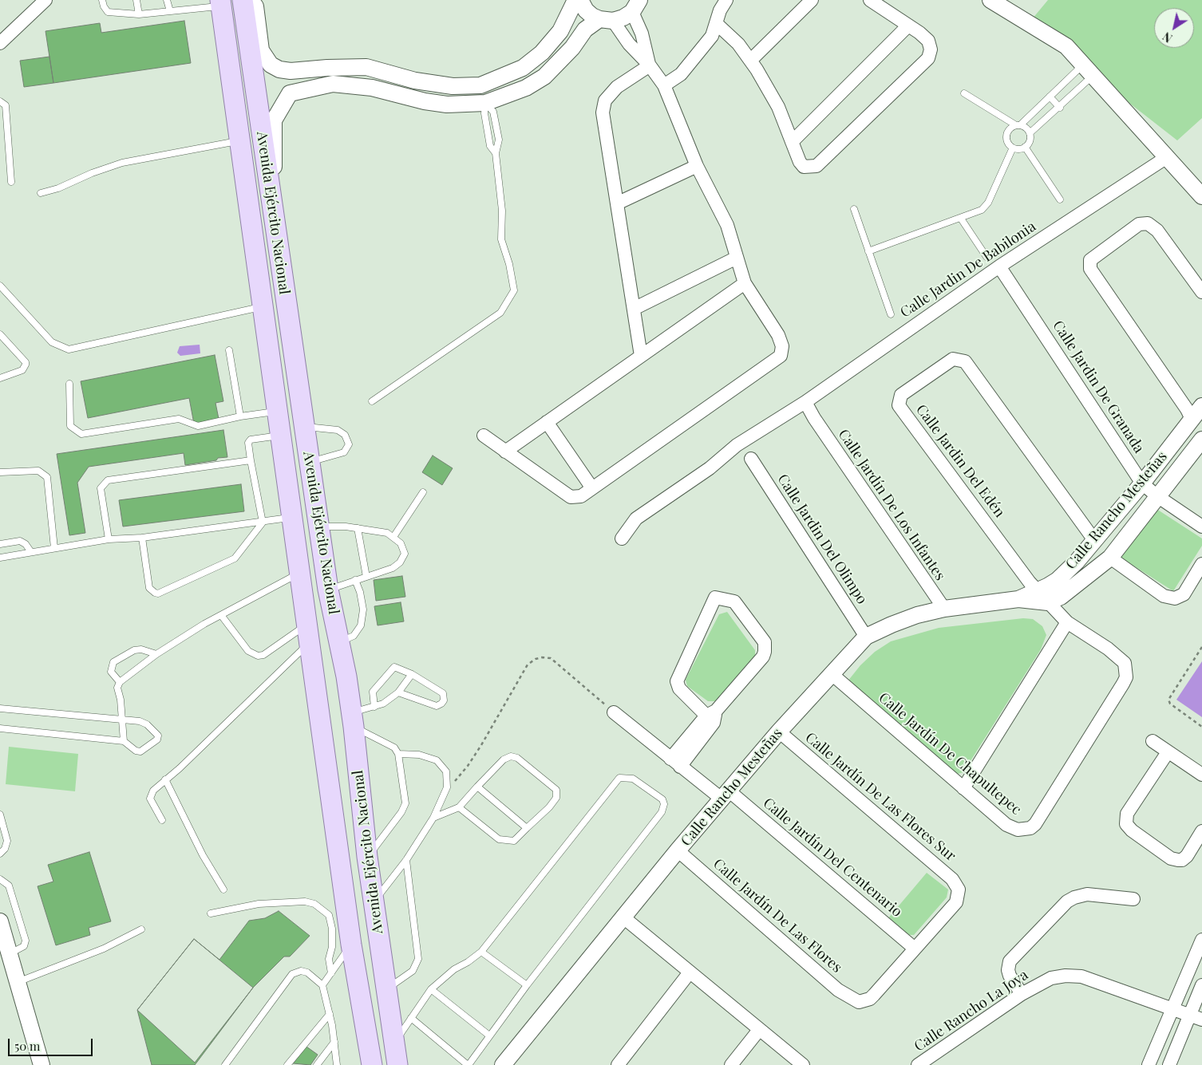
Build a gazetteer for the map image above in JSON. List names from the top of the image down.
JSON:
{
  "streets": {
    "main road": ["Avenida Ejército Nacional"],
    "street": [
      "Calle Jardin De Babilonia",
      "Calle Jardin De Granada",
      "Calle Jardin Del Edén",
      "Calle Jardín De Los Infantes",
      "Calle Rancho Mesteñas",
      "Calle Jardin Del Olimpo",
      "Calle Jardín De Chapultepec",
      "Calle Jardín De Las Flores Sur",
      "Calle Jardín Del Centenario",
      "Calle Jardín De Las Flores",
      "Calle Rancho La Joya"
    ]
  },
  "crossings": [
    ["Calle Jardin De Babilonia", "Calle Jardin De Granada"],
    ["Calle Jardin De Babilonia", "Calle Jardín De Los Infantes"],
    ["Calle Jardin De Granada", "Calle Rancho Mesteñas"],
    ["Calle Jardin Del Edén", "Calle Rancho Mesteñas"],
    ["Calle Jardin Del Edén", "Calle Jardín De Chapultepec"],
    ["Calle Jardín De Los Infantes", "Calle Rancho Mesteñas"],
    ["Calle Rancho Mesteñas", "Calle Jardin Del Olimpo"],
    ["Calle Rancho Mesteñas", "Calle Jardín De Chapultepec"],
    ["Calle Rancho Mesteñas", "Calle Jardín De Las Flores Sur"],
    ["Calle Rancho Mesteñas", "Calle Jardín Del Centenario"],
    ["Calle Rancho Mesteñas", "Calle Jardín De Las Flores"],
    ["Calle Jardín De Las Flores Sur", "Calle Jardín Del Centenario"],
    ["Calle Jardín De Las Flores Sur", "Calle Jardín De Las Flores"],
    ["Calle Jardín Del Centenario", "Calle Jardín De Las Flores"]
  ],
  "scale_bar": "50 m",
  "north": "bottom left"
}
